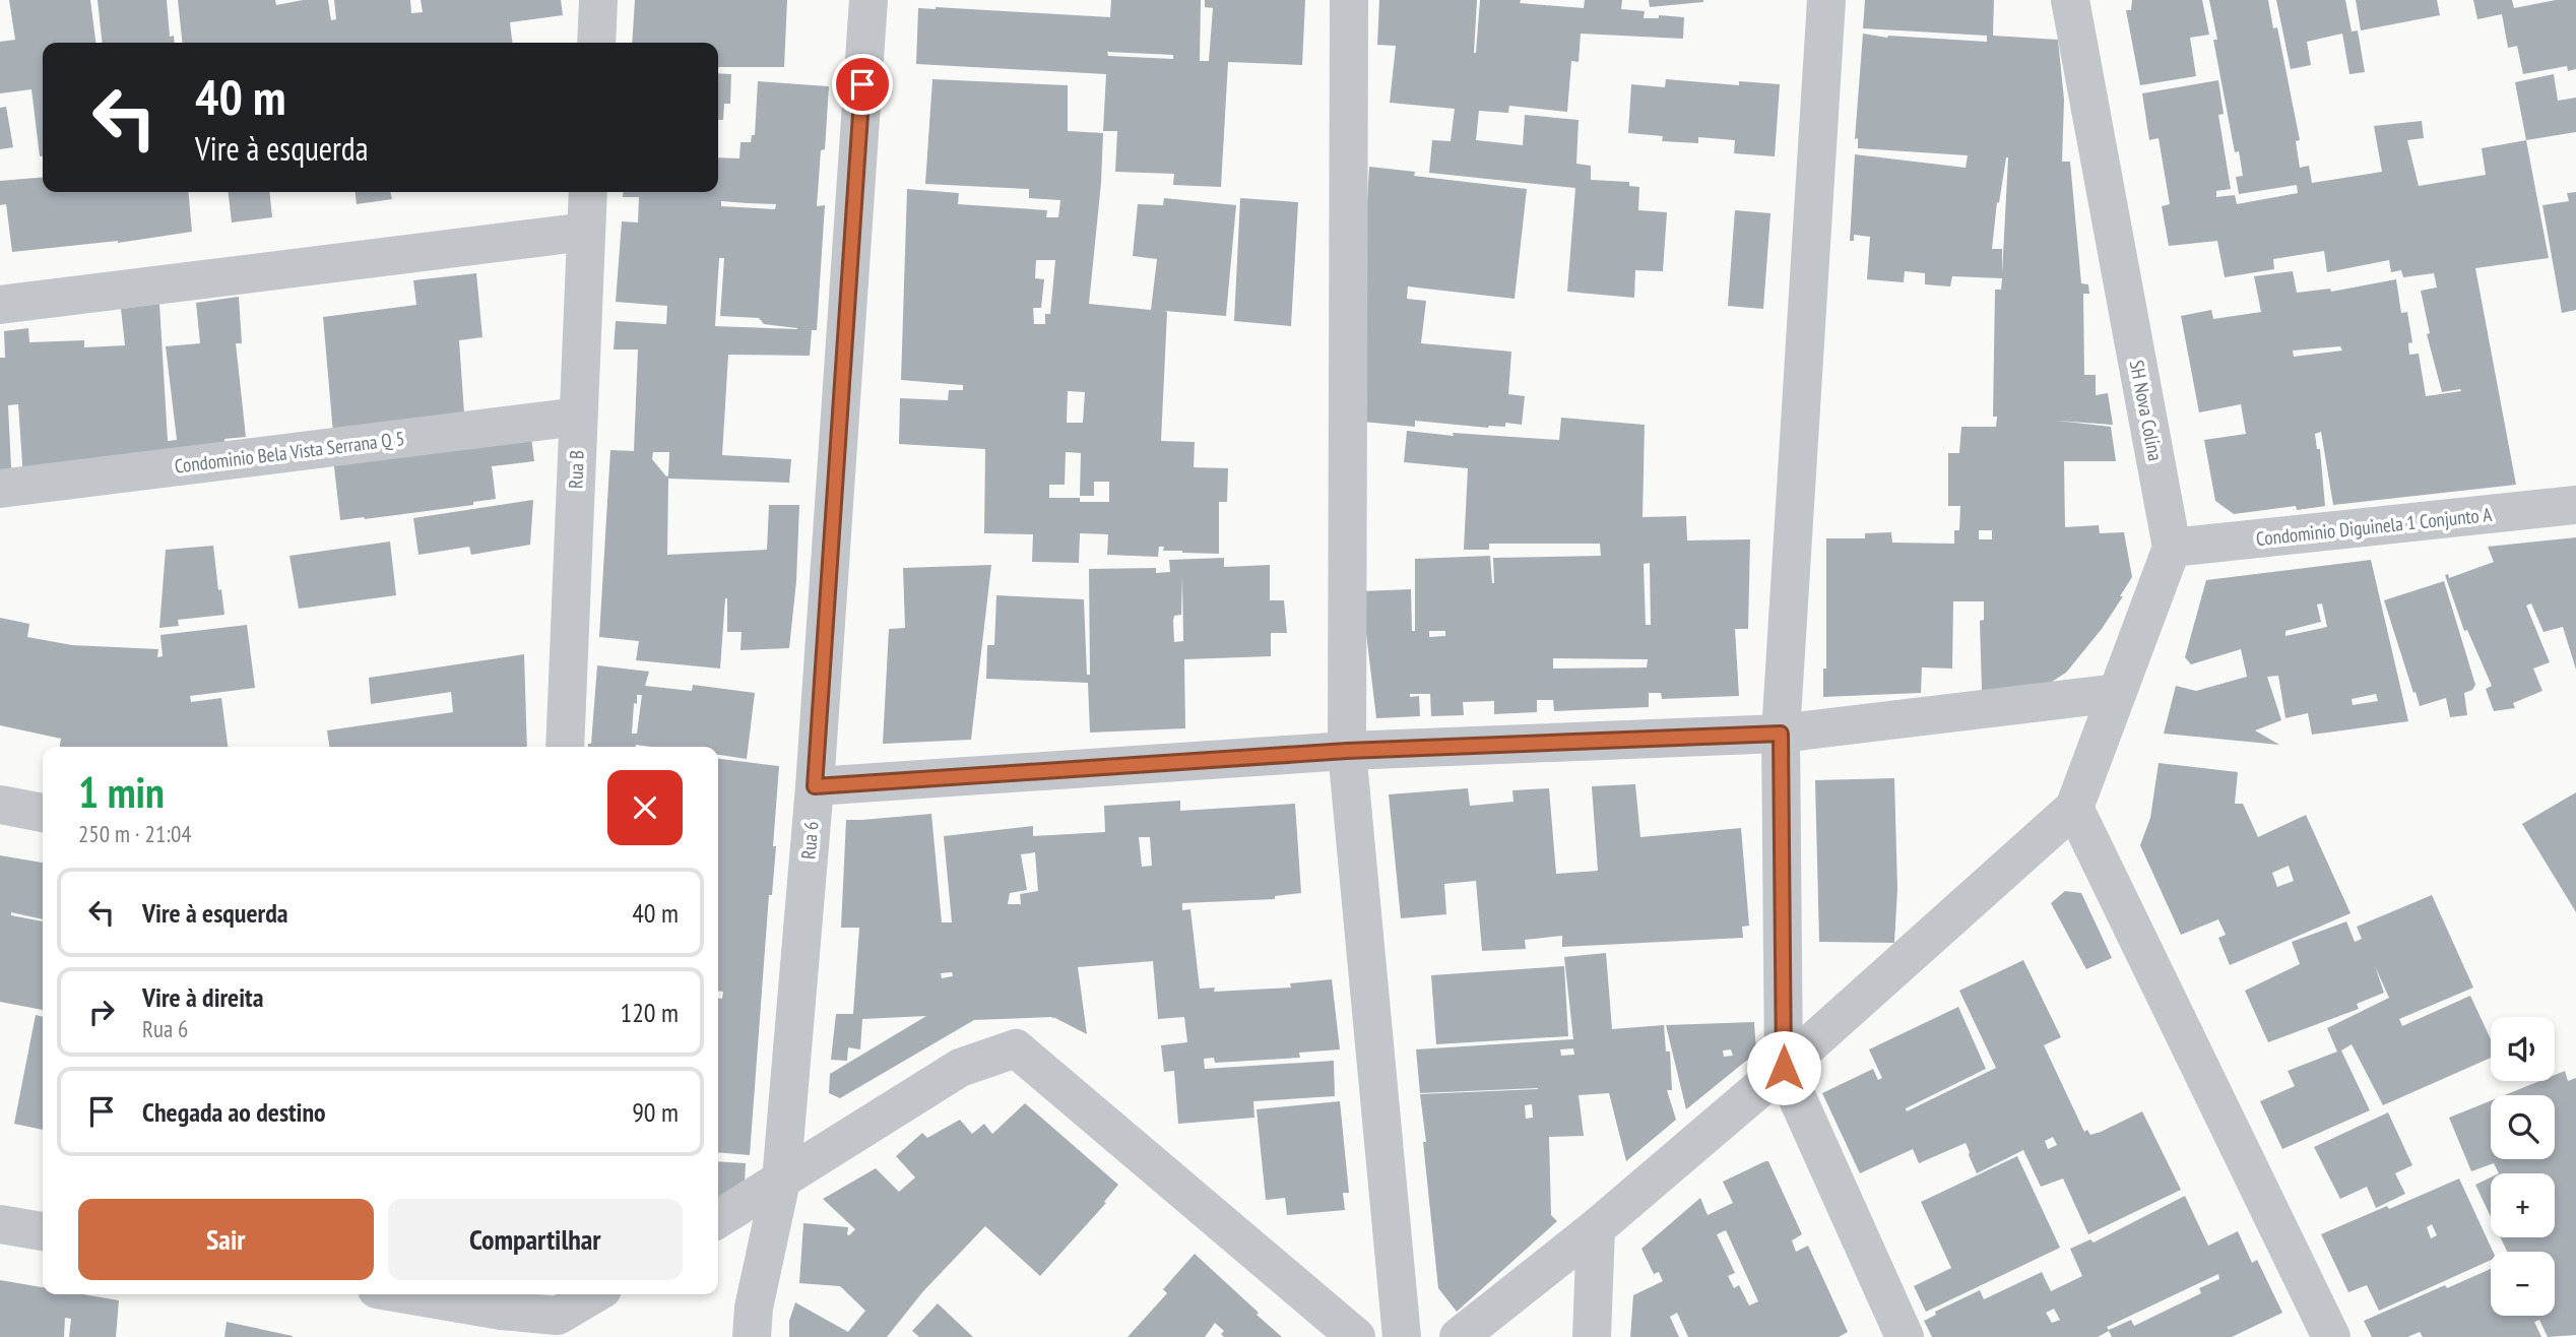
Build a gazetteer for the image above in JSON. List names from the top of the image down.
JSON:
{
  "streets": {
    "street": [
      "SH Nova Colina",
      "Condominio Bela Vista Serrana Q 5",
      "Rua B",
      "Condominio Diguinela 1 Conjunto A",
      "Rua 6"
    ]
  },
  "crossings": [
    ["SH Nova Colina", "Condominio Diguinela 1 Conjunto A"],
    ["Condominio Bela Vista Serrana Q 5", "Rua B"]
  ],
  "page": {
    "turn": ["40 m", "Vire à esquerda"],
    "heading": ["1 min", "250 m · 21:04"],
    "list": [
      {
        "name": "Vire à esquerda",
        "value": "40 m"
      },
      {
        "name": "Vire à direita",
        "note": "Rua 6",
        "value": "120 m"
      },
      {
        "name": "Chegada ao destino",
        "value": "90 m"
      }
    ],
    "map_buttons": ["+", "−"],
    "buttons": ["Sair", "Compartilhar"]
  }
}
